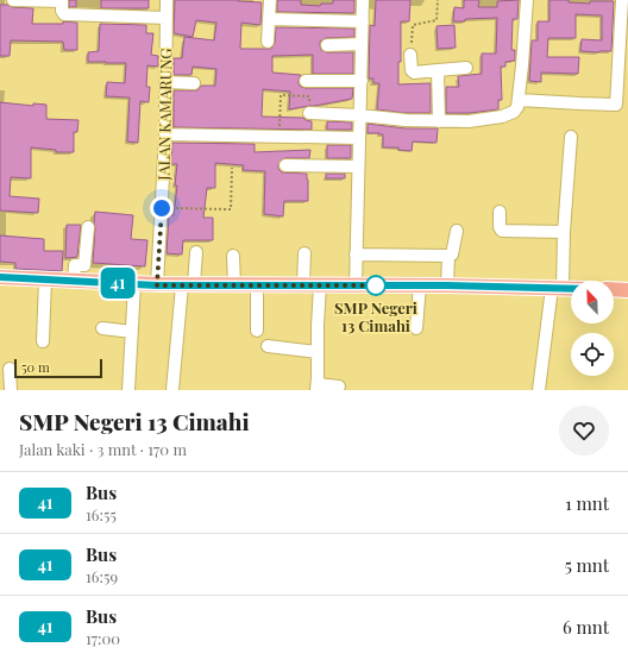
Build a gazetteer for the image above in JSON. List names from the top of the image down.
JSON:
{
  "streets": {
    "street": ["JALAN KAMARUNG"]
  },
  "places": ["SMP Negeri 13 Cimahi"],
  "lines": ["bus line 41"],
  "scale_bar": "50 m",
  "north": "top left",
  "page": {
    "on_map": "41",
    "scale": "50 m",
    "heading": ["SMP Negeri 13 Cimahi", "Jalan kaki · 3 mnt · 170 m"],
    "list": [
      {
        "mark": "41",
        "name": "Bus",
        "note": "16:55",
        "value": "1 mnt"
      },
      {
        "mark": "41",
        "name": "Bus",
        "note": "16:59",
        "value": "5 mnt"
      },
      {
        "mark": "41",
        "name": "Bus",
        "note": "17:00",
        "value": "6 mnt"
      }
    ]
  }
}
